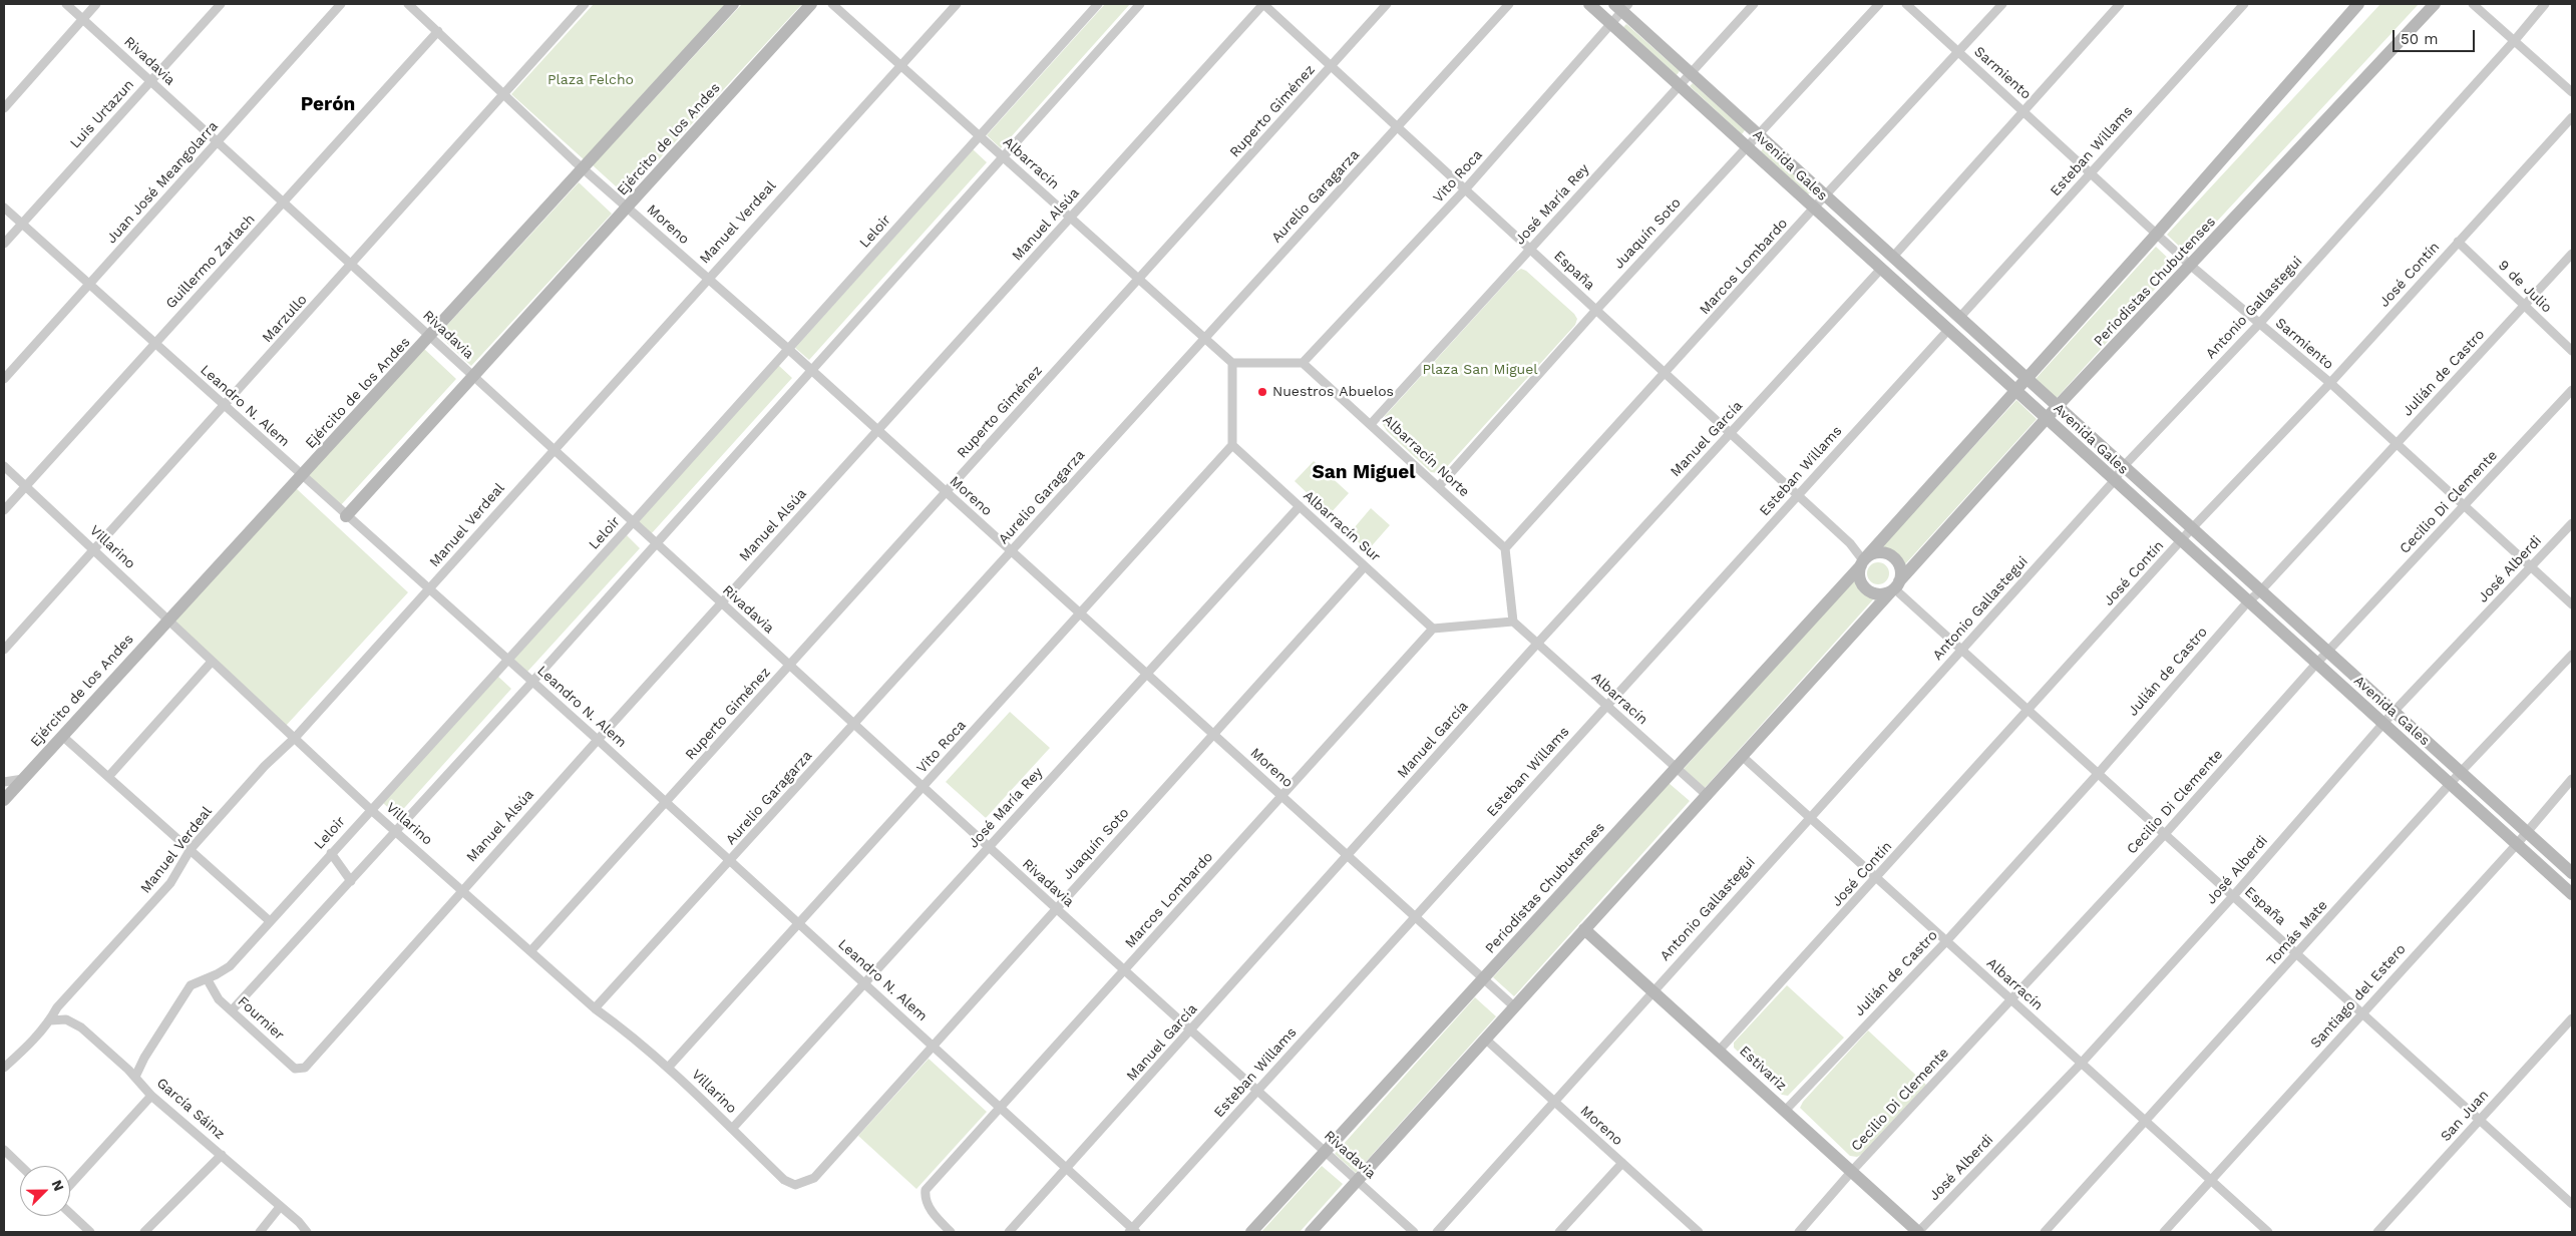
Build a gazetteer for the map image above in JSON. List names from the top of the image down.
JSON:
{
  "streets": {
    "street": [
      "Rivadavia",
      "Sarmiento",
      "Ruperto Giménez",
      "Luis Urtazun",
      "Ejército de los Andes",
      "Esteban Willams",
      "Albarracín",
      "Avenida Gales",
      "Vito Roca",
      "Juan José Meangolarra",
      "Aurelio Garagarza",
      "José María Rey",
      "Manuel Verdeal",
      "Moreno",
      "Manuel Alsúa",
      "Leloir",
      "Juaquín Soto",
      "Guillermo Zarlach",
      "Marcos Lombardo",
      "España",
      "José Contín",
      "Periodistas Chubutenses",
      "9 de Julio",
      "Antonio Gallastegui",
      "Marzullo",
      "Julián de Castro",
      "Leandro N. Alem",
      "Manuel García",
      "Albarracín Norte",
      "Cecilio Di Clemente",
      "Albarracín Sur",
      "Villarino",
      "José Alberdi",
      "Tomás Mate",
      "Santiago del Estero",
      "Fournier",
      "Estivariz",
      "García Sáinz",
      "San Juan"
    ]
  },
  "crossings": [
    ["Rivadavia", "Ruperto Giménez"],
    ["Rivadavia", "Luis Urtazun"],
    ["Rivadavia", "Ejército de los Andes"],
    ["Rivadavia", "Esteban Willams"],
    ["Rivadavia", "Vito Roca"],
    ["Rivadavia", "Juan José Meangolarra"],
    ["Rivadavia", "Aurelio Garagarza"],
    ["Rivadavia", "José María Rey"],
    ["Rivadavia", "Manuel Verdeal"],
    ["Rivadavia", "Manuel Alsúa"],
    ["Rivadavia", "Leloir"],
    ["Rivadavia", "Juaquín Soto"],
    ["Rivadavia", "Guillermo Zarlach"],
    ["Rivadavia", "Marcos Lombardo"],
    ["Rivadavia", "Periodistas Chubutenses"],
    ["Rivadavia", "Marzullo"],
    ["Rivadavia", "Manuel García"],
    ["Sarmiento", "Esteban Willams"],
    ["Sarmiento", "Marcos Lombardo"],
    ["Sarmiento", "José Contín"],
    ["Sarmiento", "Periodistas Chubutenses"],
    ["Sarmiento", "Antonio Gallastegui"],
    ["Sarmiento", "Julián de Castro"],
    ["Sarmiento", "Cecilio Di Clemente"],
    ["Sarmiento", "José Alberdi"],
    ["Ruperto Giménez", "Albarracín"],
    ["Ruperto Giménez", "Moreno"],
    ["Ruperto Giménez", "España"],
    ["Ruperto Giménez", "Leandro N. Alem"],
    ["Ruperto Giménez", "Villarino"],
    ["Luis Urtazun", "Leandro N. Alem"],
    ["Ejército de los Andes", "Moreno"],
    ["Ejército de los Andes", "Leandro N. Alem"],
    ["Ejército de los Andes", "Villarino"],
    ["Esteban Willams", "Albarracín"],
    ["Esteban Willams", "Avenida Gales"],
    ["Esteban Willams", "Moreno"],
    ["Esteban Willams", "España"],
    ["Esteban Willams", "Leandro N. Alem"],
    ["Albarracín", "Aurelio Garagarza"],
    ["Albarracín", "Manuel Verdeal"],
    ["Albarracín", "Manuel Alsúa"],
    ["Albarracín", "Leloir"],
    ["Albarracín", "José Contín"],
    ["Albarracín", "Periodistas Chubutenses"],
    ["Albarracín", "Antonio Gallastegui"],
    ["Albarracín", "Julián de Castro"],
    ["Albarracín", "Manuel García"],
    ["Albarracín", "Cecilio Di Clemente"],
    ["Albarracín", "José Alberdi"],
    ["Albarracín", "Tomás Mate"],
    ["Albarracín", "Santiago del Estero"],
    ["Avenida Gales", "Vito Roca"],
    ["Avenida Gales", "José María Rey"],
    ["Avenida Gales", "Juaquín Soto"],
    ["Avenida Gales", "Marcos Lombardo"],
    ["Avenida Gales", "José Contín"],
    ["Avenida Gales", "Periodistas Chubutenses"],
    ["Avenida Gales", "Antonio Gallastegui"],
    ["Avenida Gales", "Julián de Castro"],
    ["Avenida Gales", "Manuel García"],
    ["Avenida Gales", "Cecilio Di Clemente"],
    ["Avenida Gales", "José Alberdi"],
    ["Avenida Gales", "Tomás Mate"],
    ["Avenida Gales", "Santiago del Estero"],
    ["Vito Roca", "Moreno"],
    ["Vito Roca", "España"],
    ["Vito Roca", "Leandro N. Alem"],
    ["Vito Roca", "Albarracín Norte"],
    ["Vito Roca", "Albarracín Sur"],
    ["Vito Roca", "Villarino"],
    ["Juan José Meangolarra", "Leandro N. Alem"],
    ["Aurelio Garagarza", "Moreno"],
    ["Aurelio Garagarza", "España"],
    ["Aurelio Garagarza", "Leandro N. Alem"],
    ["Aurelio Garagarza", "Villarino"],
    ["José María Rey", "Moreno"],
    ["José María Rey", "España"],
    ["José María Rey", "Leandro N. Alem"],
    ["José María Rey", "Albarracín Norte"],
    ["José María Rey", "Albarracín Sur"],
    ["José María Rey", "Villarino"],
    ["Manuel Verdeal", "Moreno"],
    ["Manuel Verdeal", "Leandro N. Alem"],
    ["Manuel Verdeal", "Villarino"],
    ["Manuel Verdeal", "García Sáinz"],
    ["Moreno", "Manuel Alsúa"],
    ["Moreno", "Leloir"],
    ["Moreno", "Juaquín Soto"],
    ["Moreno", "Guillermo Zarlach"],
    ["Moreno", "Marcos Lombardo"],
    ["Moreno", "Periodistas Chubutenses"],
    ["Moreno", "Antonio Gallastegui"],
    ["Moreno", "Marzullo"],
    ["Moreno", "Manuel García"],
    ["Manuel Alsúa", "España"],
    ["Manuel Alsúa", "Leandro N. Alem"],
    ["Manuel Alsúa", "Villarino"],
    ["Manuel Alsúa", "Fournier"],
    ["Leloir", "Leandro N. Alem"],
    ["Leloir", "Villarino"],
    ["Leloir", "Fournier"],
    ["Leloir", "García Sáinz"],
    ["Juaquín Soto", "España"],
    ["Juaquín Soto", "Leandro N. Alem"],
    ["Juaquín Soto", "Albarracín Norte"],
    ["Juaquín Soto", "Albarracín Sur"],
    ["Juaquín Soto", "Villarino"],
    ["Guillermo Zarlach", "Leandro N. Alem"],
    ["Guillermo Zarlach", "Villarino"],
    ["Marcos Lombardo", "España"],
    ["Marcos Lombardo", "Leandro N. Alem"],
    ["Marcos Lombardo", "Albarracín Norte"],
    ["Marcos Lombardo", "Albarracín Sur"],
    ["España", "José Contín"],
    ["España", "Periodistas Chubutenses"],
    ["España", "Antonio Gallastegui"],
    ["España", "Julián de Castro"],
    ["España", "Manuel García"],
    ["España", "Cecilio Di Clemente"],
    ["España", "José Alberdi"],
    ["España", "Tomás Mate"],
    ["España", "Santiago del Estero"],
    ["España", "San Juan"],
    ["José Contín", "9 de Julio"],
    ["José Contín", "Estivariz"],
    ["Periodistas Chubutenses", "Estivariz"],
    ["9 de Julio", "Julián de Castro"],
    ["Antonio Gallastegui", "Estivariz"],
    ["Marzullo", "Leandro N. Alem"],
    ["Marzullo", "Villarino"],
    ["Julián de Castro", "Estivariz"],
    ["Leandro N. Alem", "Manuel García"],
    ["Cecilio Di Clemente", "Estivariz"],
    ["José Alberdi", "Estivariz"]
  ],
  "districts": ["Perón", "San Miguel"],
  "parks": ["Plaza Felcho", "Plaza San Miguel"],
  "places": ["Nuestros Abuelos"],
  "scale_bar": "50 m",
  "north": "top right"
}
